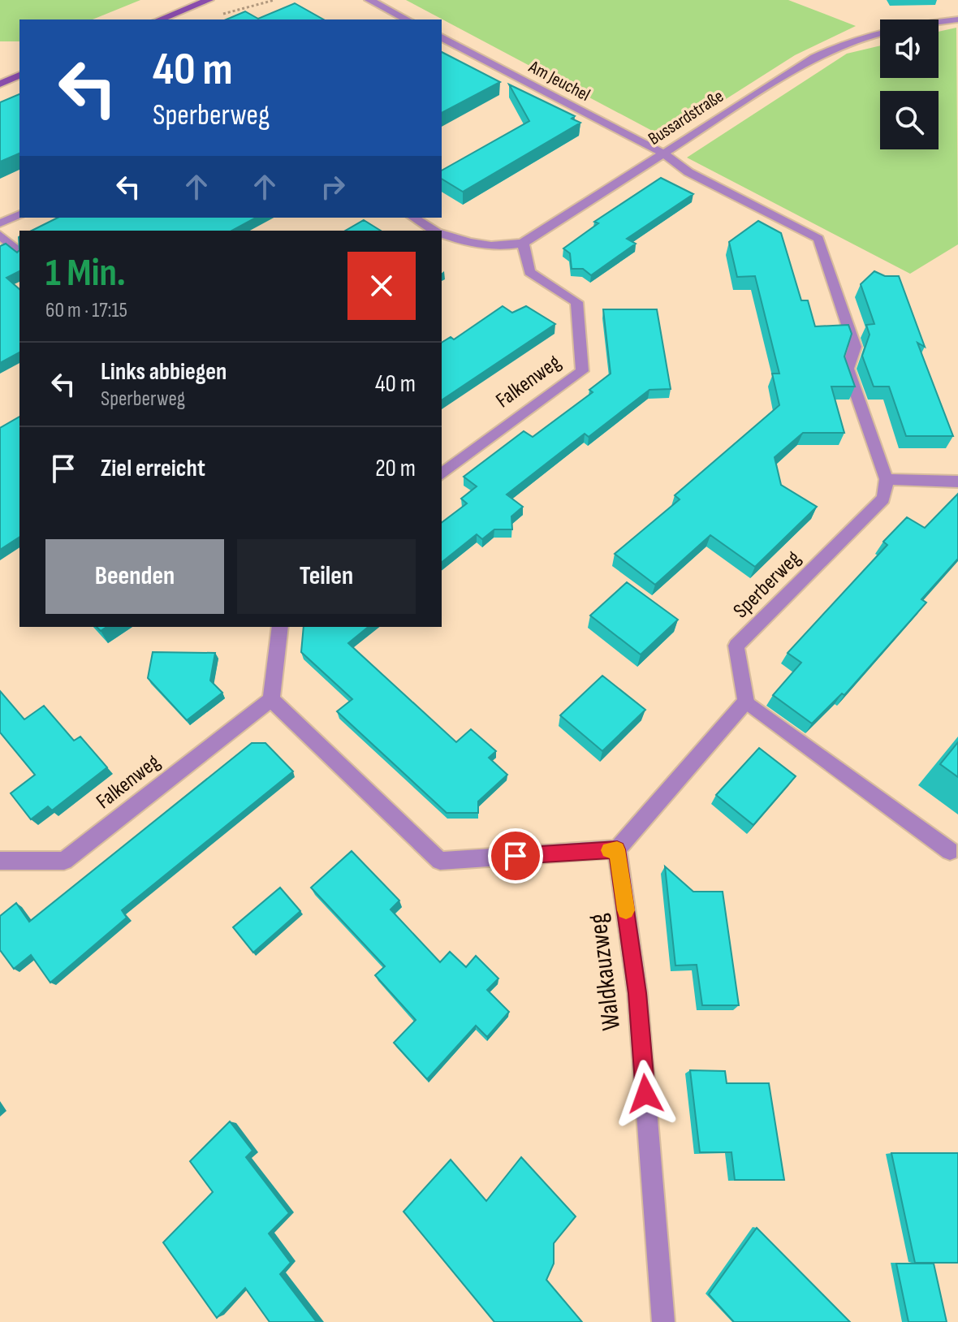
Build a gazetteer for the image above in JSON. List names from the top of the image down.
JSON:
{
  "streets": {
    "street": [
      "Am Jeuchel",
      "Bussardstraße",
      "Falkenweg",
      "Sperberweg",
      "Waldkauzweg"
    ]
  },
  "crossings": [
    ["Am Jeuchel", "Bussardstraße"],
    ["Bussardstraße", "Falkenweg"]
  ],
  "page": {
    "turn": ["40 m", "Sperberweg"],
    "heading": ["1 Min.", "60 m · 17:15"],
    "list": [
      {
        "name": "Links abbiegen",
        "note": "Sperberweg",
        "value": "40 m"
      },
      {
        "name": "Ziel erreicht",
        "value": "20 m"
      }
    ],
    "buttons": ["Beenden", "Teilen"]
  }
}
